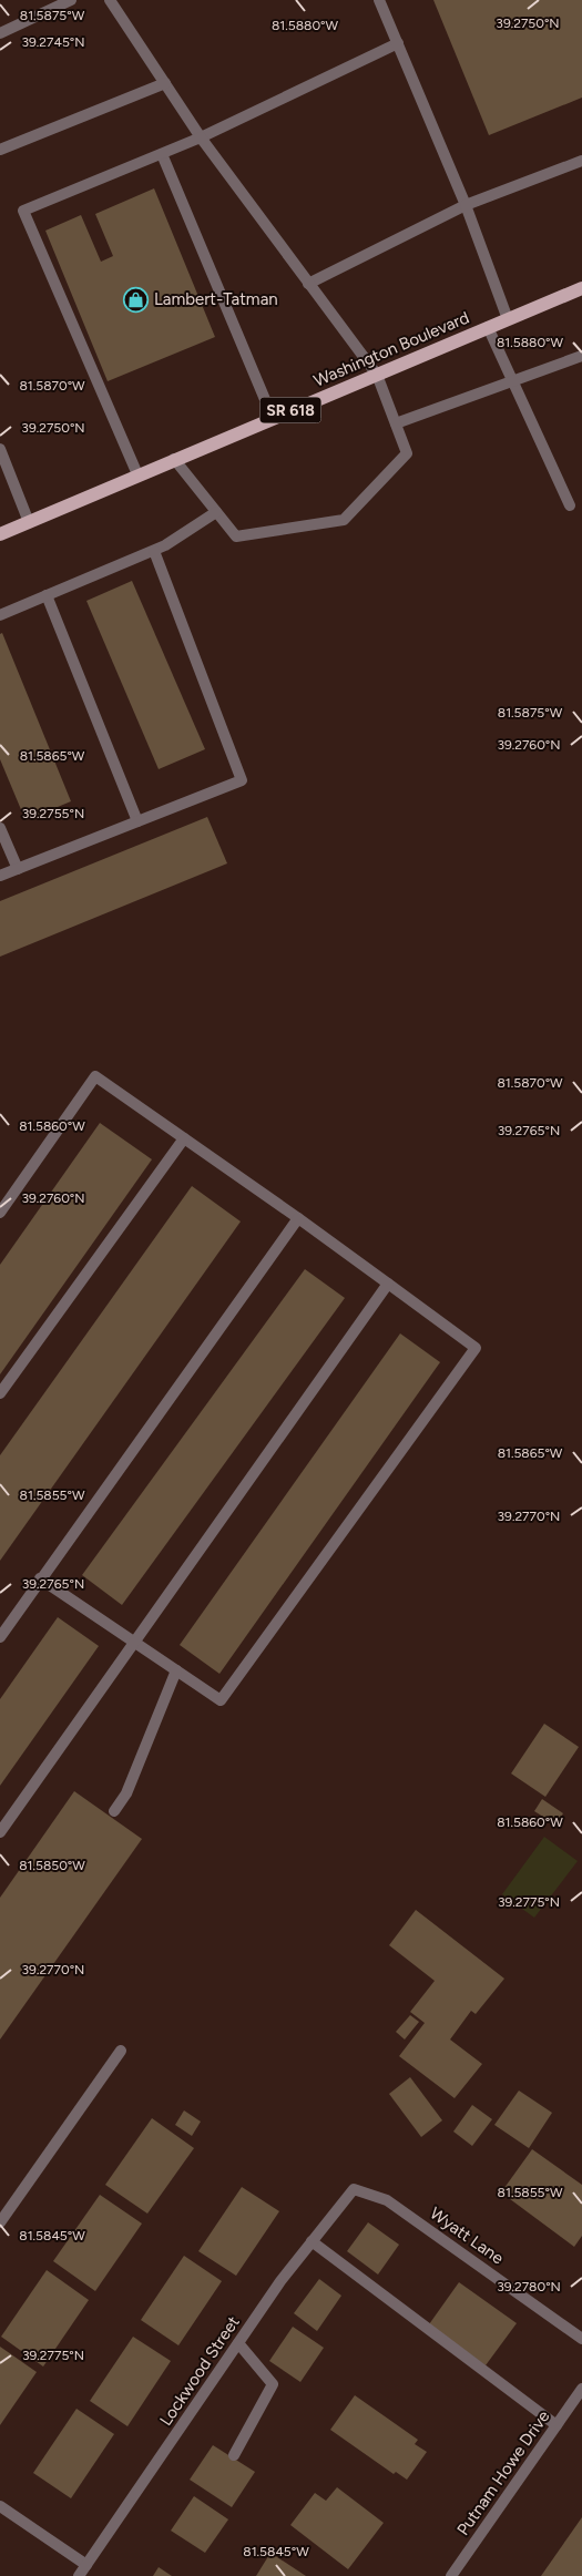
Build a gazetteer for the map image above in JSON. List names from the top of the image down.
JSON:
{
  "streets": {
    "main road": ["Washington Boulevard", "SR 618"],
    "street": ["Wyatt Lane", "Lockwood Street", "Putnam Howe Drive"]
  },
  "crossings": [
    ["Wyatt Lane", "Lockwood Street"]
  ],
  "places": {
    "shop": ["Lambert-Tatman"]
  },
  "coordinates": [
    "81.5875°W",
    "39.2750°N",
    "81.5880°W",
    "39.2745°N",
    "81.5870°W",
    "39.2760°N",
    "81.5865°W",
    "39.2755°N",
    "81.5860°W",
    "39.2765°N",
    "81.5855°W",
    "39.2770°N",
    "81.5850°W",
    "39.2775°N",
    "81.5845°W",
    "39.2780°N"
  ]
}
